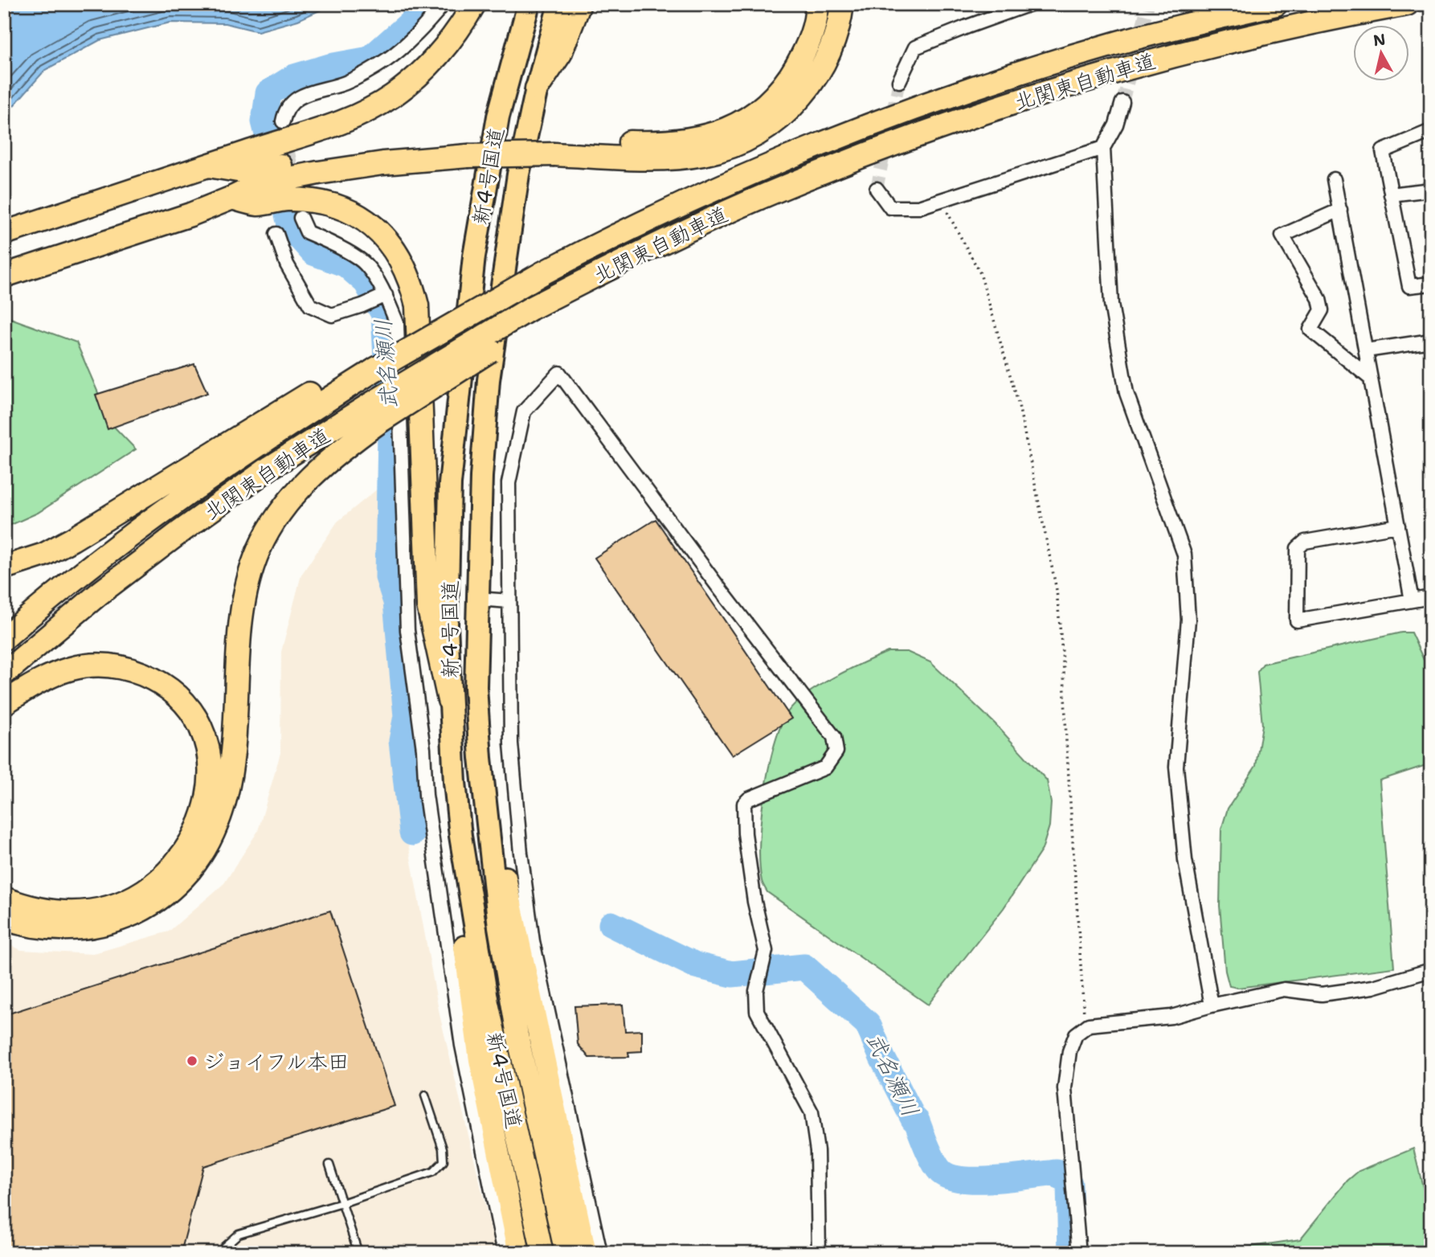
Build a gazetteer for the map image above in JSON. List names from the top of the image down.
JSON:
{
  "streets": {
    "highway": ["北関東自動車道", "新4号国道"]
  },
  "water": ["武名瀬川"],
  "places": ["ジョイフル本田"],
  "north": "top"
}
